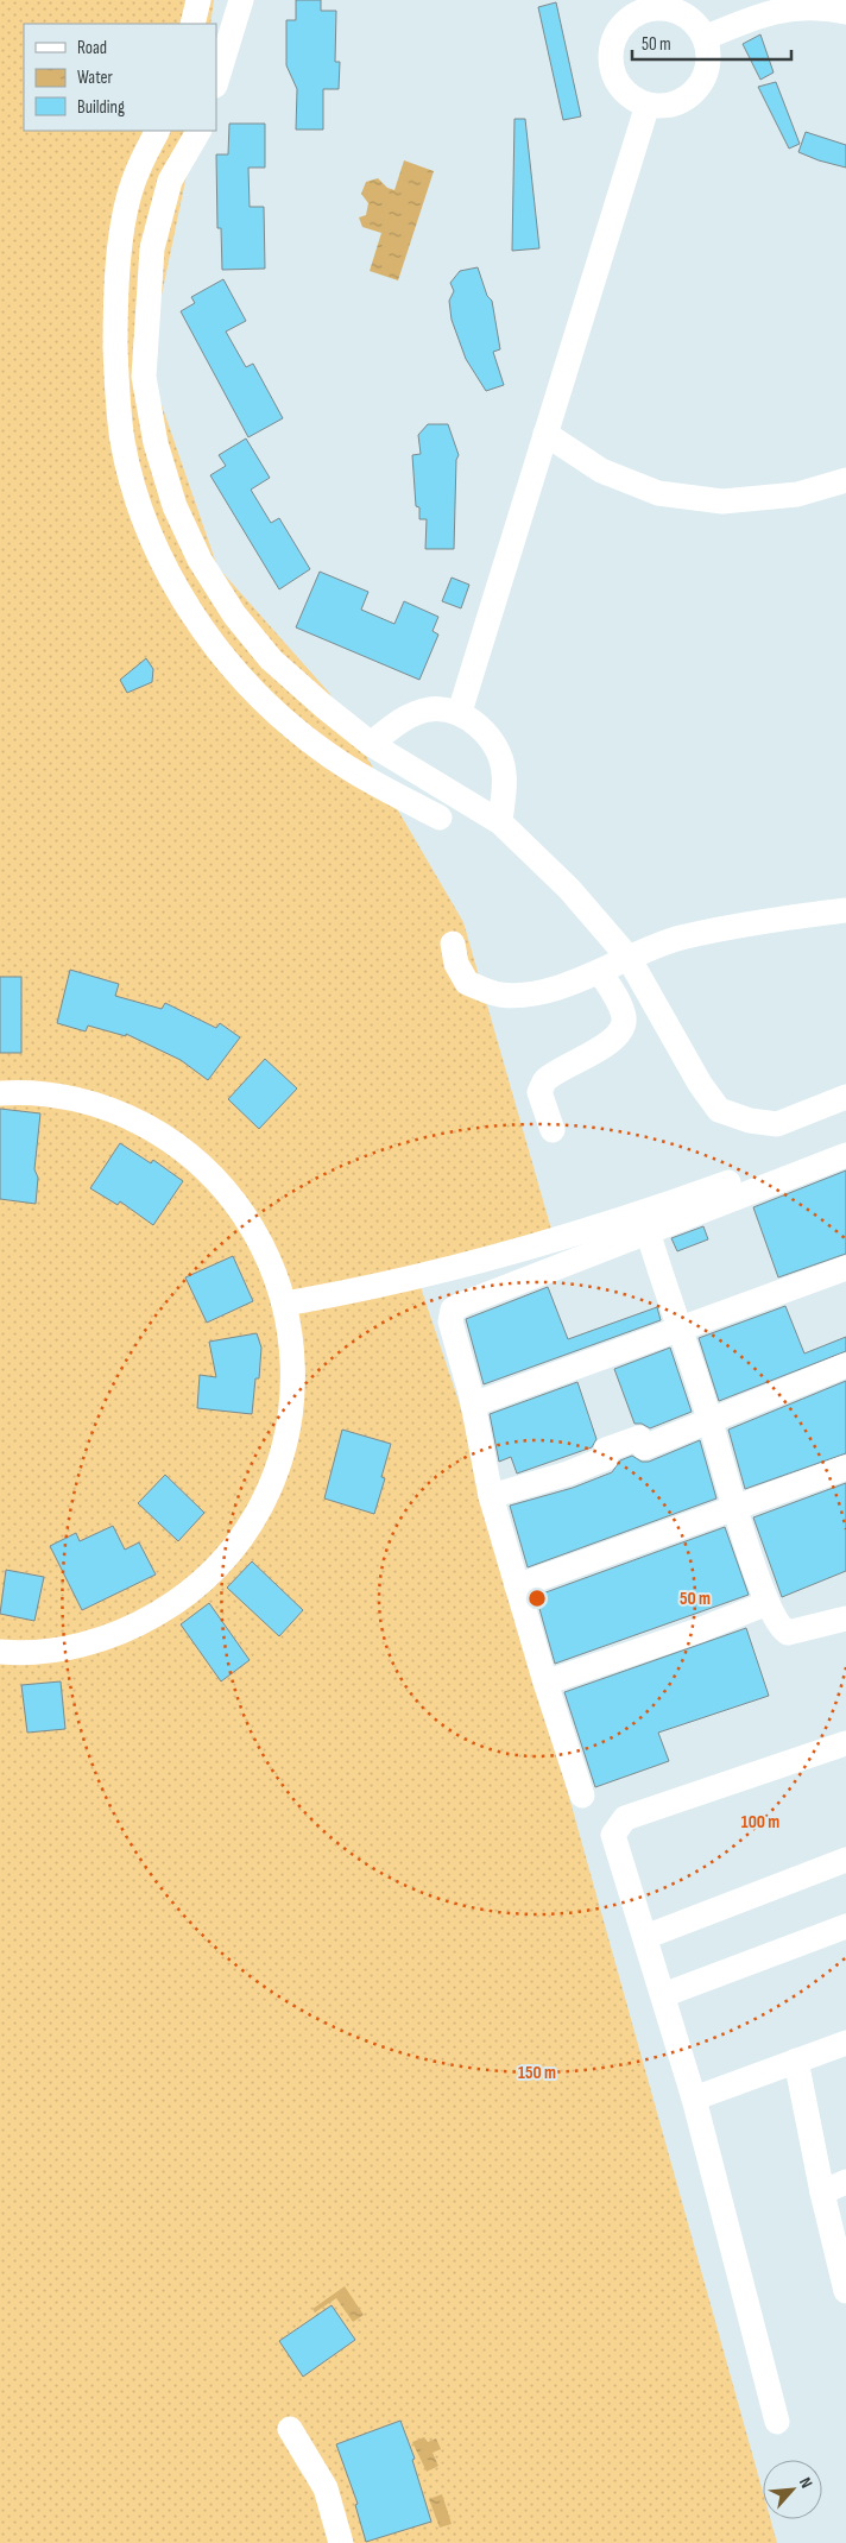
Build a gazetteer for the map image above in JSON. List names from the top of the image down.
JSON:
{
  "legend": ["Road", "Water", "Building"],
  "scale_bar": "50 m",
  "north": "top right",
  "rings": ["50 m", "100 m", "150 m"]
}
